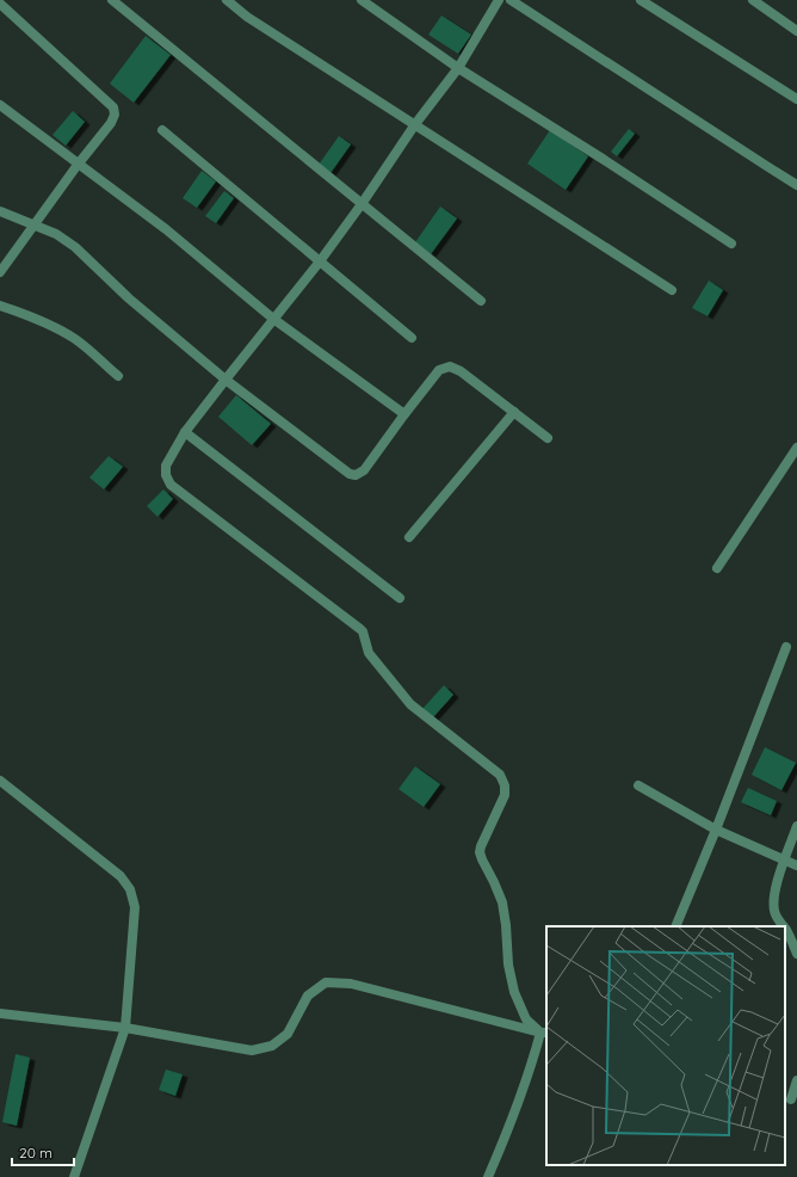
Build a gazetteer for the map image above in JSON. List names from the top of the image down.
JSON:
{
  "scale_bar": "20 m"
}
